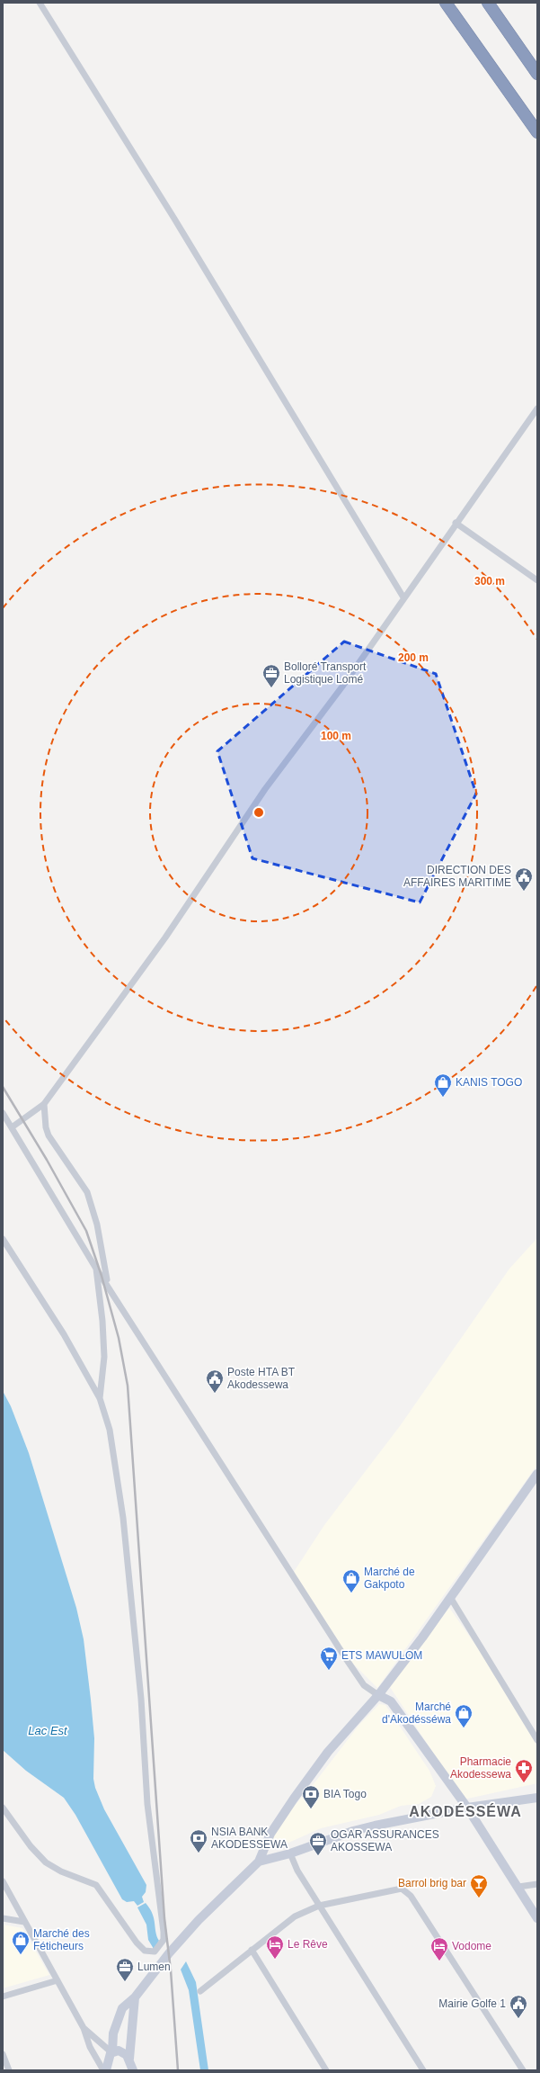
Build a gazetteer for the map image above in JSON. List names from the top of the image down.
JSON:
{
  "districts": ["AKODÉSSÉWA"],
  "water": ["Lac Est"],
  "places": {
    "office": ["Bolloré Transport Logistique Lomé", "OGAR ASSURANCES AKOSSEWA", "Lumen"],
    "public building": ["DIRECTION DES AFFAIRES MARITIME", "Poste HTA BT Akodessewa", "Mairie Golfe 1"],
    "shop": [
      "KANIS TOGO",
      "Marché de Gakpoto",
      "Marché d'Akodésséwa",
      "Marché des Féticheurs"
    ],
    "supermarket": ["ETS MAWULOM"],
    "pharmacy": ["Pharmacie Akodessewa"],
    "bank": ["BIA Togo", "NSIA BANK AKODESSEWA"],
    "bar": ["Barrol brig bar"],
    "hotel": ["Le Rêve", "Vodome"]
  },
  "rings": ["300 m", "200 m", "100 m"]
}
